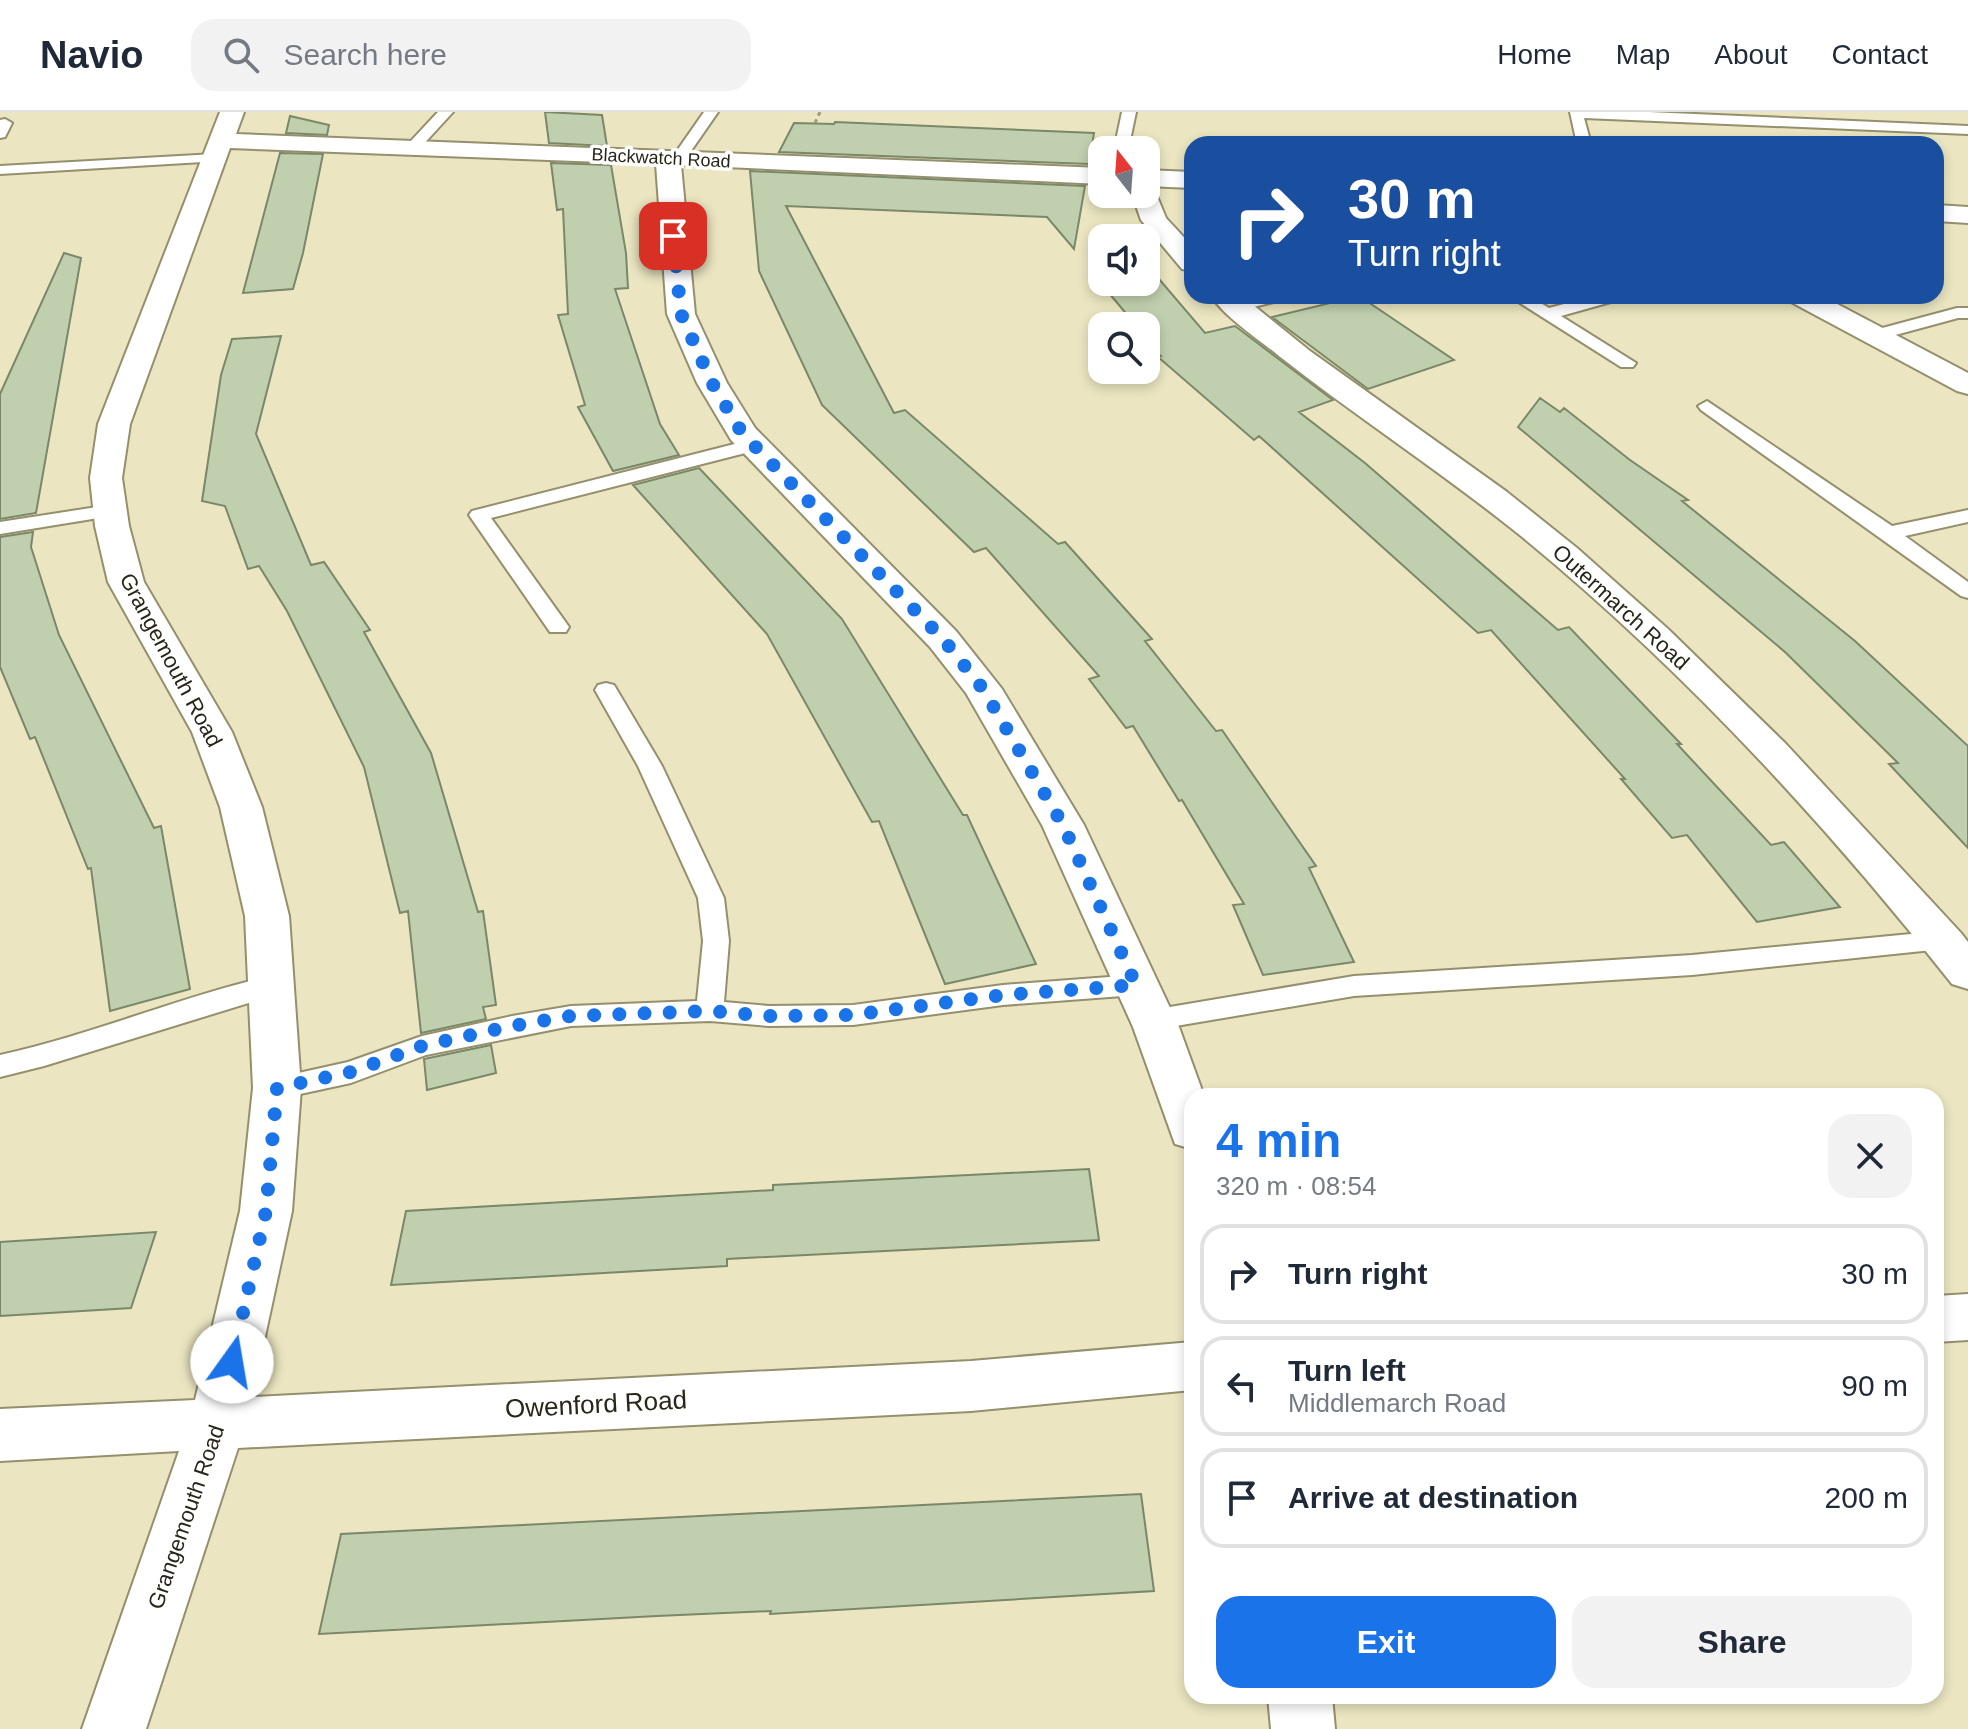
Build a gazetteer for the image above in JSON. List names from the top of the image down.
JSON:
{
  "streets": {
    "street": [
      "Blackwatch Road",
      "Outermarch Road",
      "Grangemouth Road",
      "Owenford Road"
    ]
  },
  "crossings": [
    ["Blackwatch Road", "Grangemouth Road"],
    ["Grangemouth Road", "Owenford Road"]
  ],
  "north": "top",
  "page": {
    "header": "Navio",
    "search": "Search here",
    "nav": [
      "Home",
      "Map",
      "About",
      "Contact"
    ],
    "turn": ["30 m", "Turn right"],
    "heading": ["4 min", "320 m · 08:54"],
    "list": [
      {
        "name": "Turn right",
        "value": "30 m"
      },
      {
        "name": "Turn left",
        "note": "Middlemarch Road",
        "value": "90 m"
      },
      {
        "name": "Arrive at destination",
        "value": "200 m"
      }
    ],
    "buttons": ["Exit", "Share"]
  }
}
